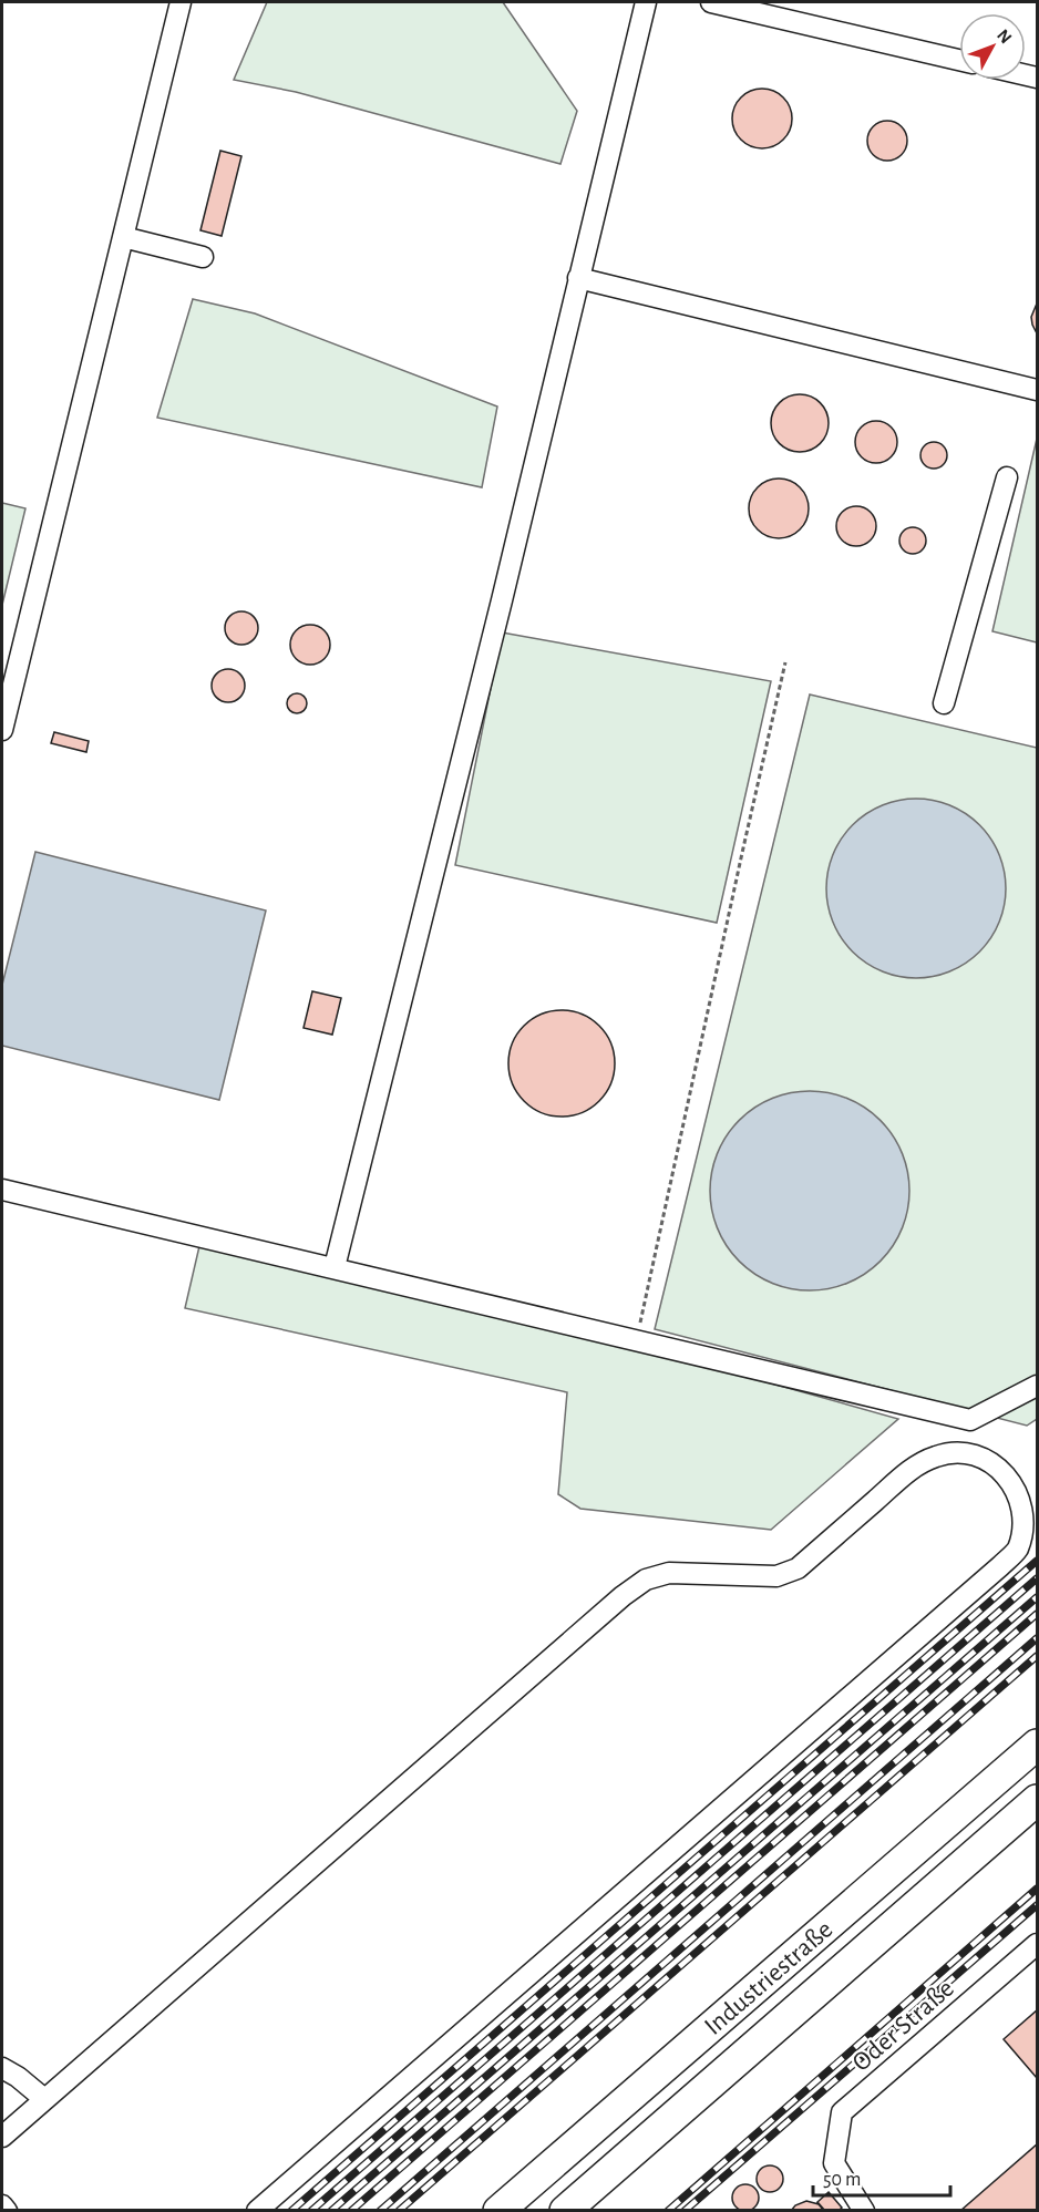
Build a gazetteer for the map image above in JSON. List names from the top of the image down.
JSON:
{
  "streets": {
    "highway": ["Industriestraße"],
    "lane": ["Oder Straße"]
  },
  "scale_bar": "50 m",
  "north": "top right"
}
